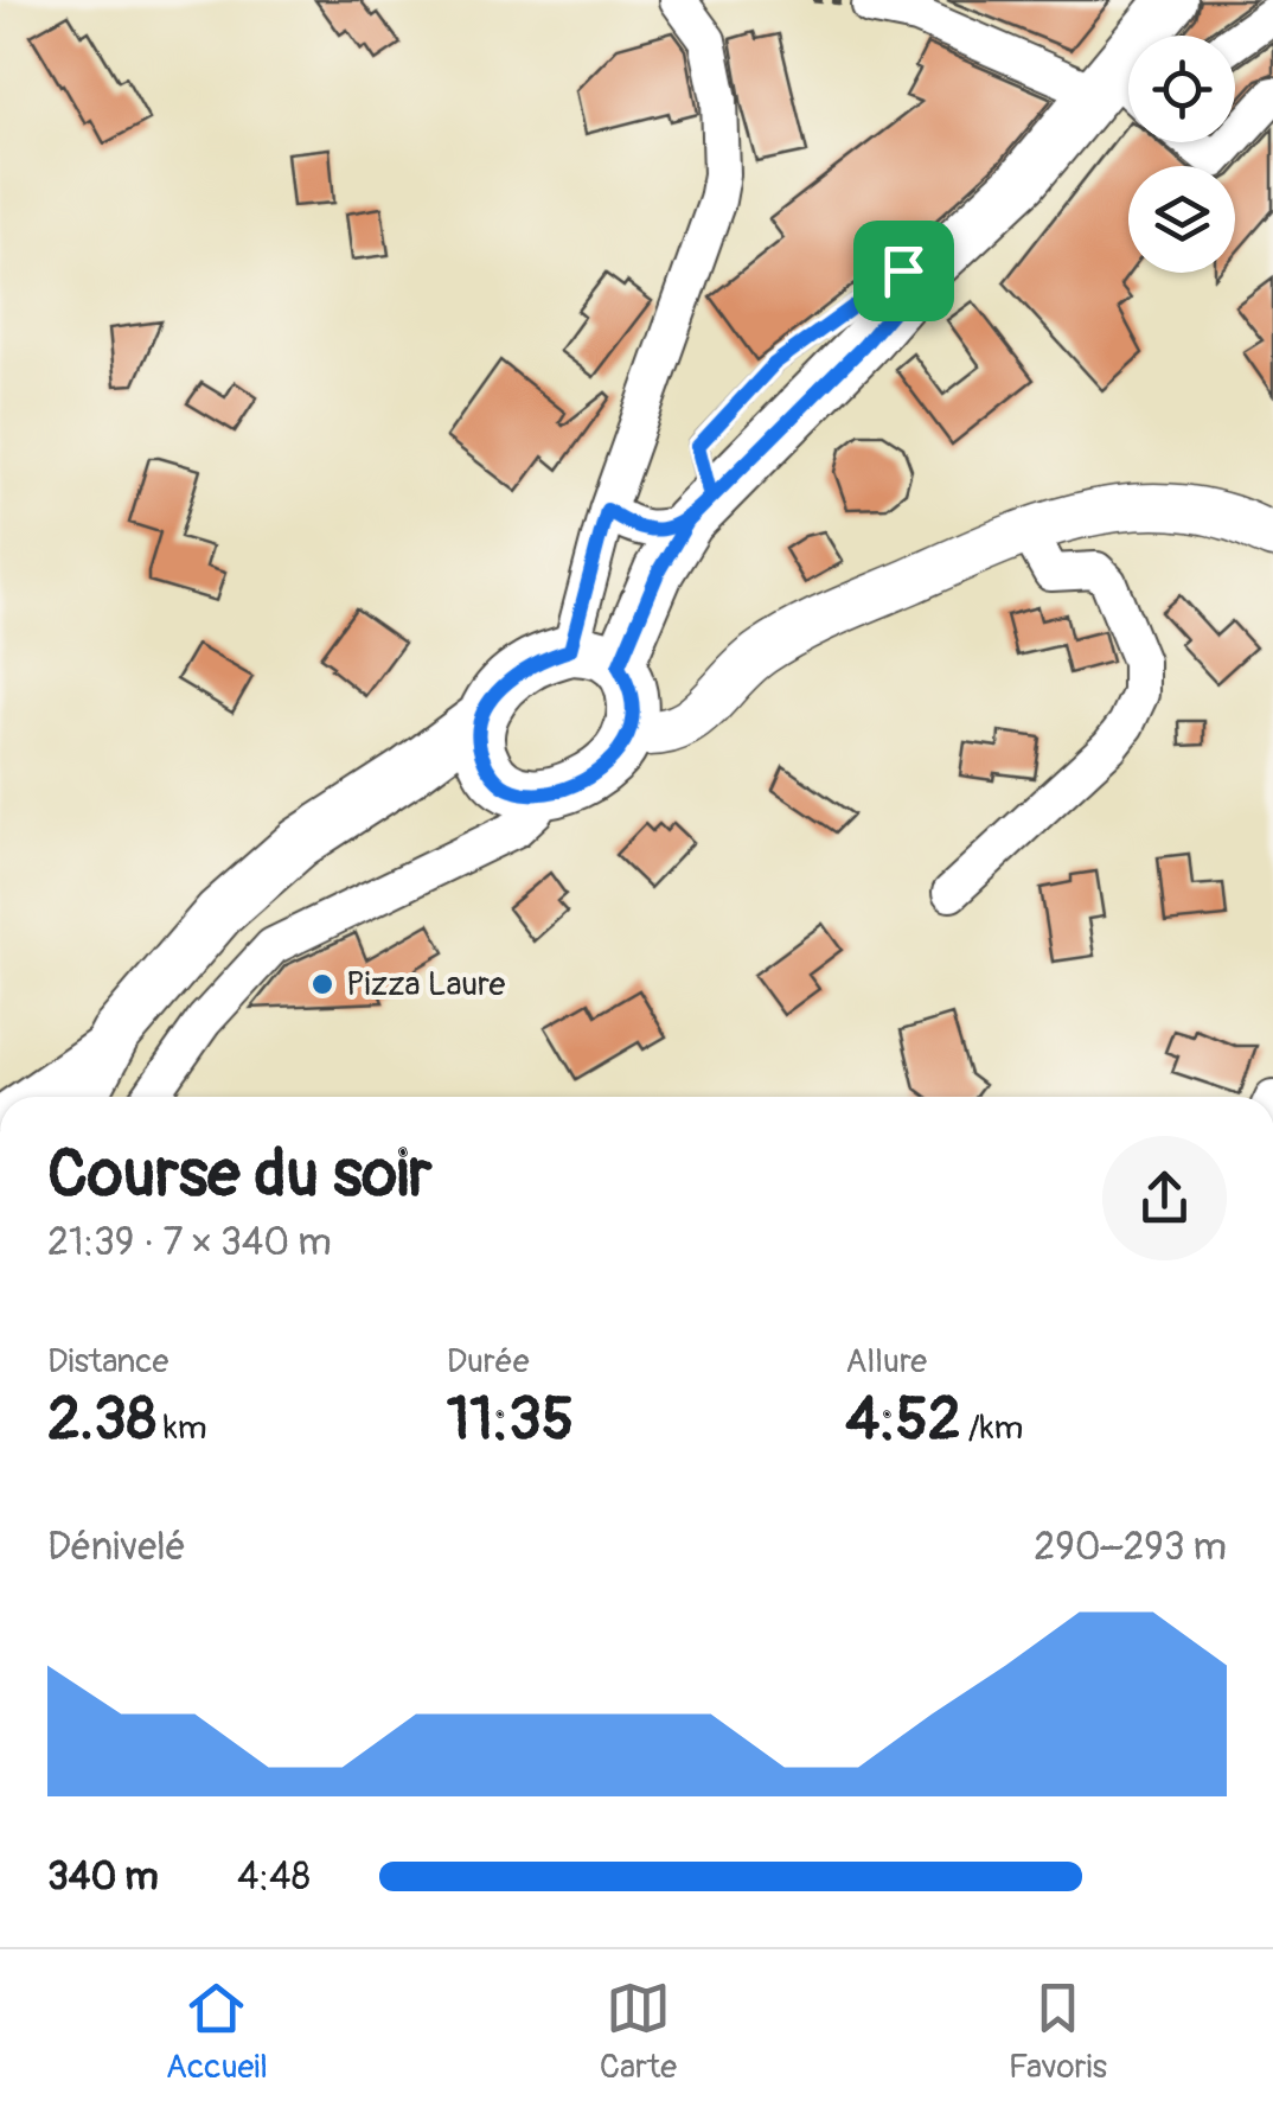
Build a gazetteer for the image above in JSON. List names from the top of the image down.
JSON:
{
  "places": ["Pizza Laure"],
  "page": {
    "heading": ["Course du soir", "21:39 · 7 × 340 m"],
    "stats": [
      ["Distance", "2.38 km"],
      ["Durée", "11:35"],
      ["Allure", "4:52 /km"]
    ],
    "chart": ["Dénivelé", "290–293 m"],
    "list": [
      {
        "name": "340 m",
        "note": "4:48"
      }
    ],
    "tabs": ["Accueil", "Carte", "Favoris"]
  }
}
